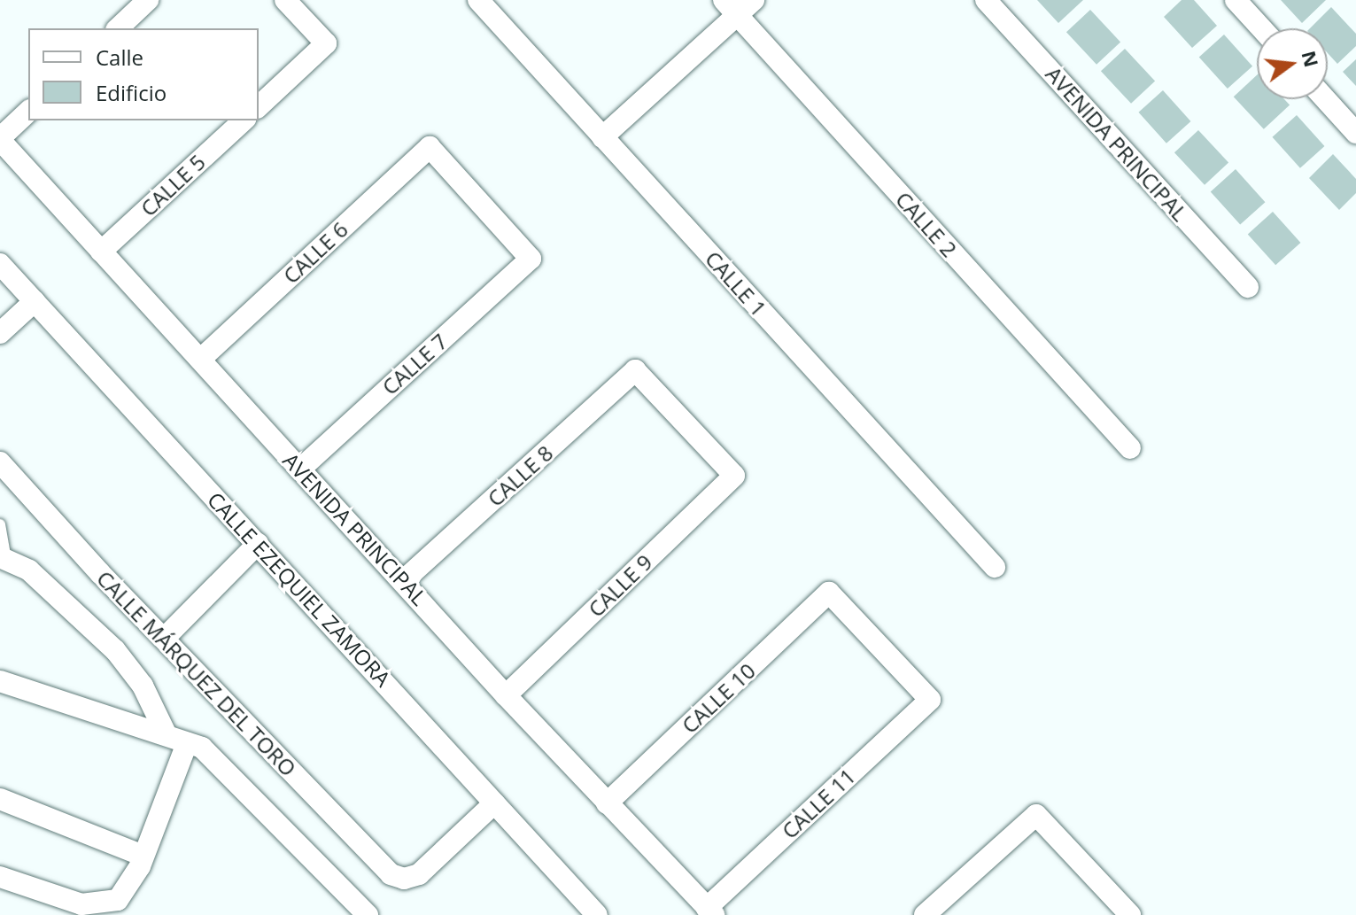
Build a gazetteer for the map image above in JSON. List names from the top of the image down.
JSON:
{
  "streets": {
    "street": [
      "AVENIDA PRINCIPAL",
      "CALLE 5",
      "CALLE 2",
      "CALLE 6",
      "CALLE 1",
      "CALLE 7",
      "CALLE 8",
      "CALLE 9",
      "CALLE EZEQUIEL ZAMORA",
      "CALLE MÁRQUEZ DEL TORO",
      "CALLE 10",
      "CALLE 11"
    ]
  },
  "crossings": [
    ["AVENIDA PRINCIPAL", "CALLE 5"],
    ["AVENIDA PRINCIPAL", "CALLE 6"],
    ["AVENIDA PRINCIPAL", "CALLE 7"],
    ["AVENIDA PRINCIPAL", "CALLE 8"],
    ["AVENIDA PRINCIPAL", "CALLE 9"],
    ["AVENIDA PRINCIPAL", "CALLE 10"],
    ["AVENIDA PRINCIPAL", "CALLE 11"],
    ["CALLE 6", "CALLE 7"],
    ["CALLE 8", "CALLE 9"],
    ["CALLE EZEQUIEL ZAMORA", "CALLE MÁRQUEZ DEL TORO"],
    ["CALLE 10", "CALLE 11"]
  ],
  "legend": ["Calle", "Edificio"],
  "north": "right"
}
